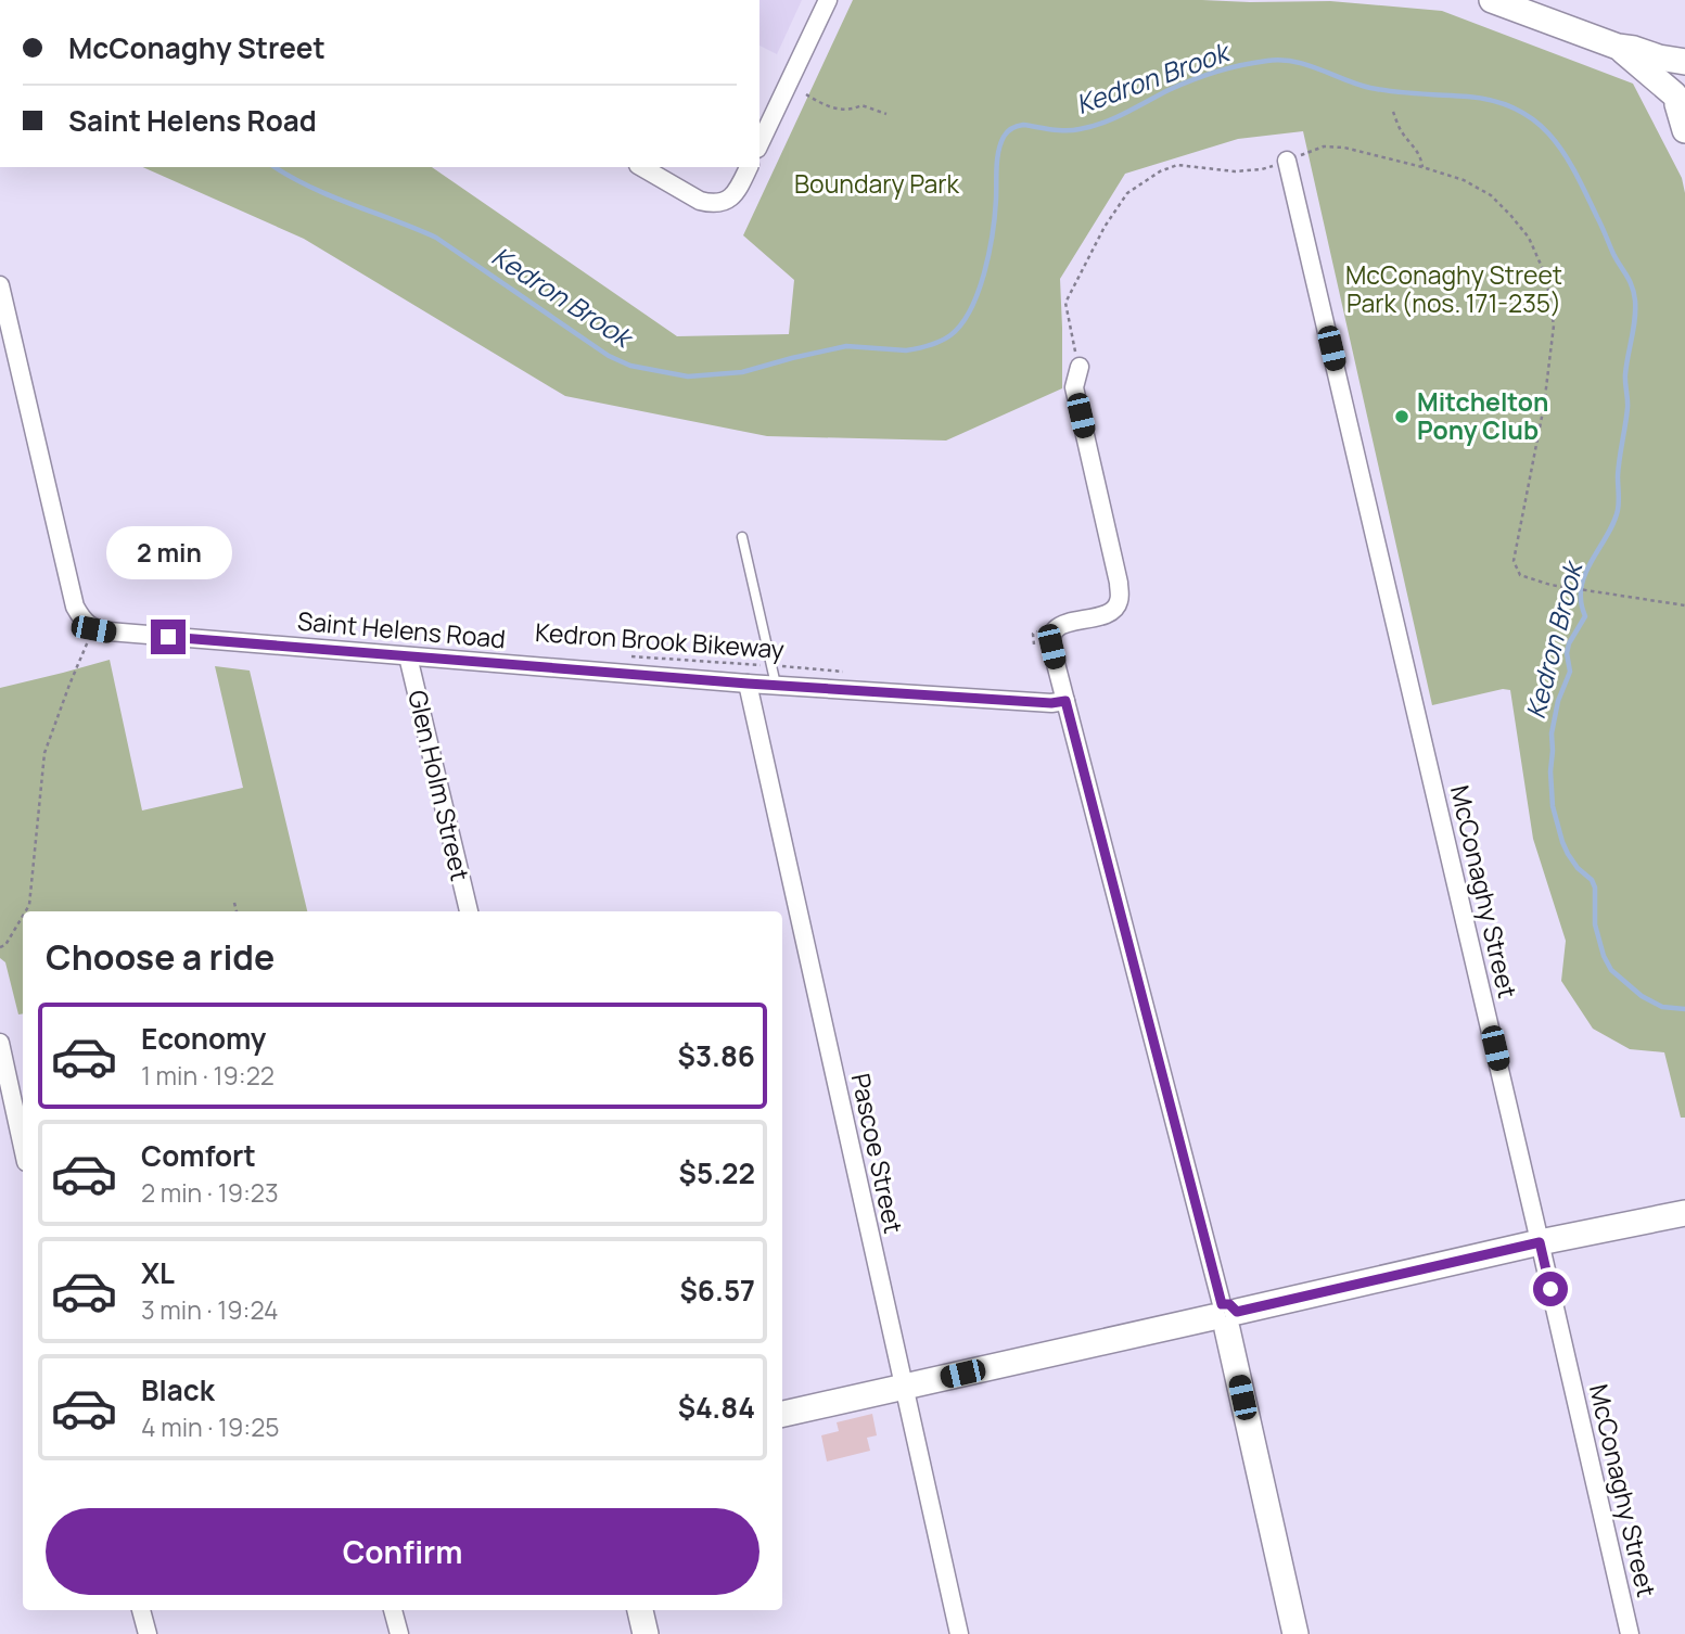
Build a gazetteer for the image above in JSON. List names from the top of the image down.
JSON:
{
  "streets": {
    "street": [
      "Saint Helens Road",
      "Glen Holm Street",
      "McConaghy Street",
      "Pascoe Street"
    ],
    "path": ["Kedron Brook Bikeway"]
  },
  "crossings": [
    ["Saint Helens Road", "Glen Holm Street"],
    ["Saint Helens Road", "Pascoe Street"]
  ],
  "water": ["Kedron Brook"],
  "parks": ["Boundary Park", "McConaghy Street Park (nos. 171-235)"],
  "places": ["Mitchelton Pony Club"],
  "page": {
    "banner": ["McConaghy Street", "Saint Helens Road"],
    "bubble": "2 min",
    "heading": "Choose a ride",
    "list": [
      {
        "name": "Economy",
        "note": "1 min · 19:22",
        "value": "$3.86"
      },
      {
        "name": "Comfort",
        "note": "2 min · 19:23",
        "value": "$5.22"
      },
      {
        "name": "XL",
        "note": "3 min · 19:24",
        "value": "$6.57"
      },
      {
        "name": "Black",
        "note": "4 min · 19:25",
        "value": "$4.84"
      }
    ],
    "buttons": "Confirm"
  }
}
